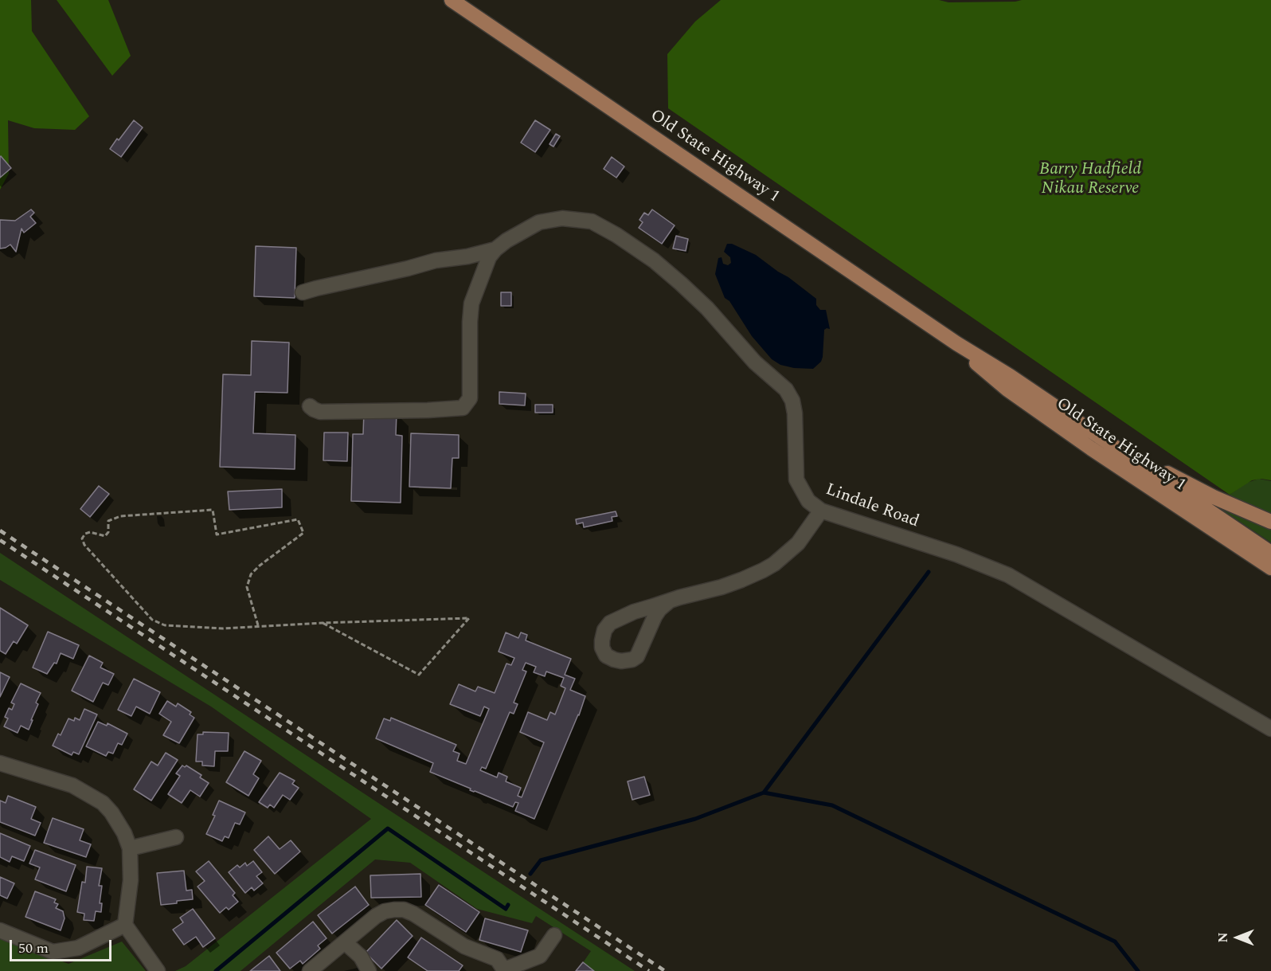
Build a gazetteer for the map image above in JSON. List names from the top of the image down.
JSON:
{
  "streets": {
    "main road": ["Old State Highway 1"],
    "street": ["Lindale Road"]
  },
  "parks": ["Barry Hadfield Nikau Reserve"],
  "scale_bar": "50 m",
  "north": "left"
}
